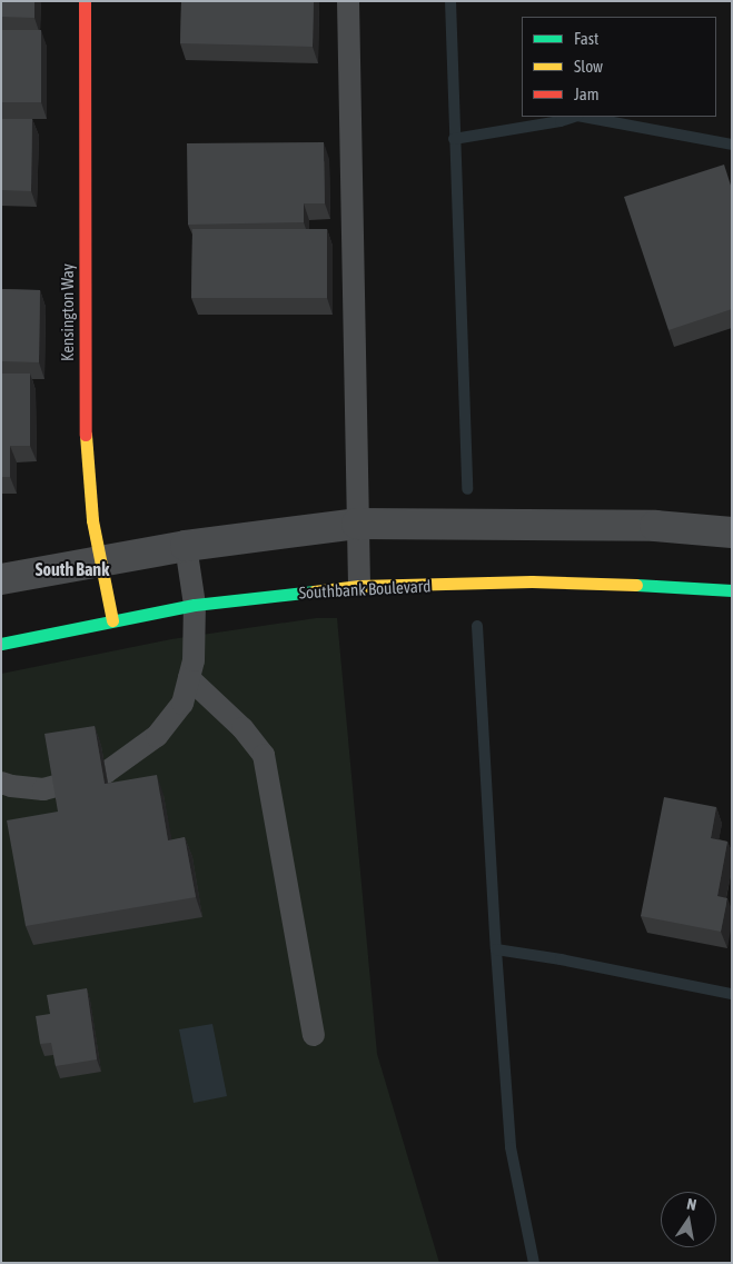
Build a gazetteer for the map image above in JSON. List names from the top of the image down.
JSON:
{
  "streets": {
    "street": ["Kensington Way", "Southbank Boulevard"]
  },
  "crossings": [
    ["Kensington Way", "Southbank Boulevard"]
  ],
  "districts": ["South Bank"],
  "legend": ["Fast", "Slow", "Jam"],
  "north": "top"
}
